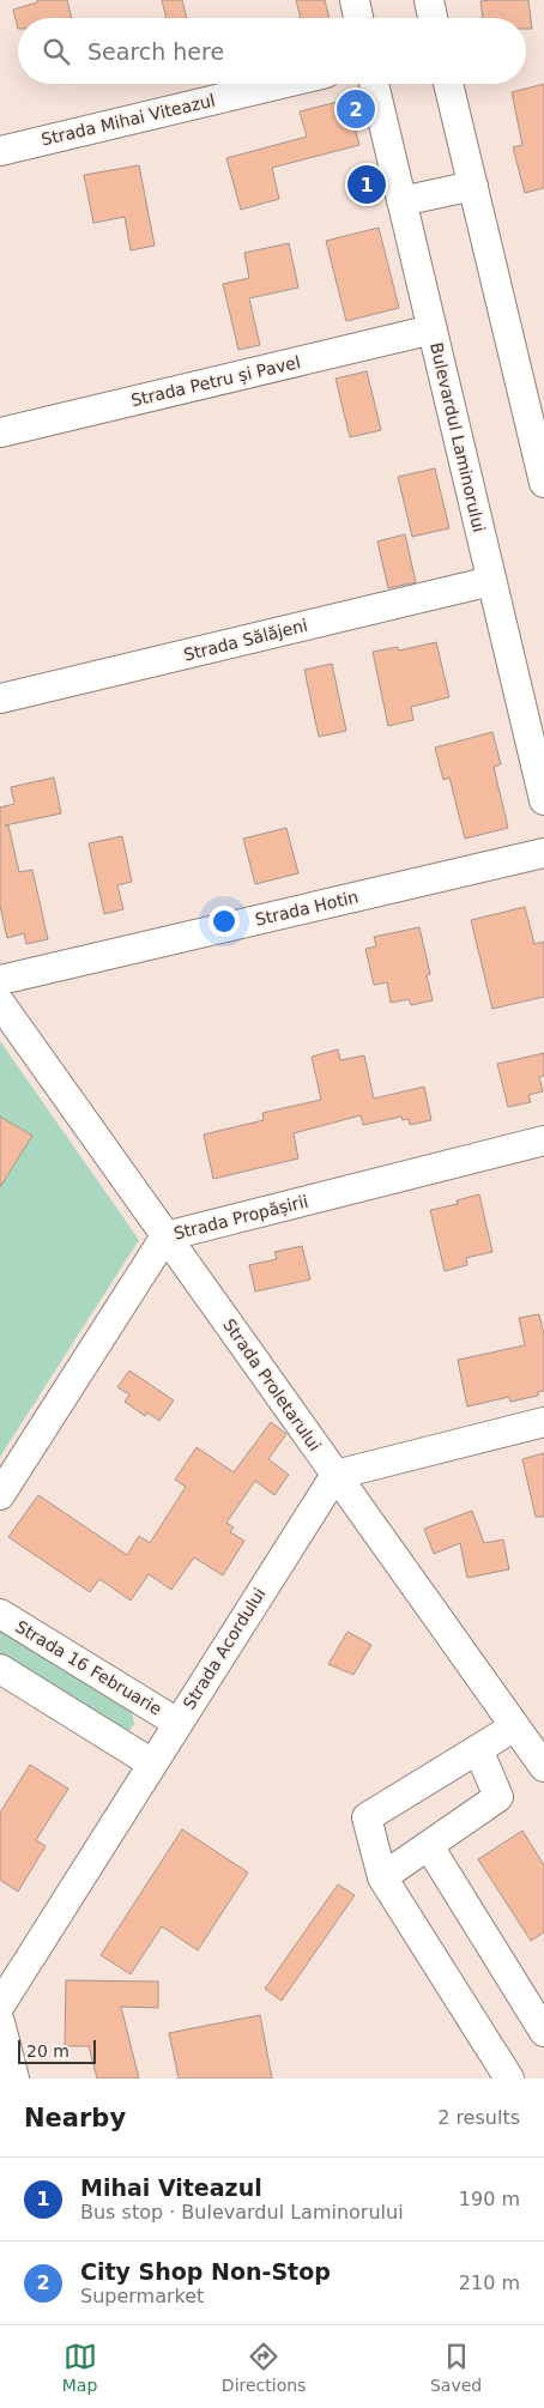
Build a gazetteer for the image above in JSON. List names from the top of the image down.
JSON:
{
  "streets": {
    "street": [
      "Strada Mihai Viteazul",
      "Strada Petru și Pavel",
      "Bulevardul Laminorului",
      "Strada Sălăjeni",
      "Strada Hotin",
      "Strada Propășirii",
      "Strada Proletarului",
      "Strada Acordului",
      "Strada 16 Februarie"
    ]
  },
  "crossings": [
    ["Strada Petru și Pavel", "Bulevardul Laminorului"],
    ["Bulevardul Laminorului", "Strada Sălăjeni"],
    ["Strada Propășirii", "Strada Proletarului"],
    ["Strada Proletarului", "Strada Acordului"],
    ["Strada Acordului", "Strada 16 Februarie"]
  ],
  "scale_bar": "20 m",
  "page": {
    "search": "Search here",
    "pins": ["2", "1"],
    "scale": "20 m",
    "heading": ["Nearby", "2 results"],
    "list": [
      {
        "mark": "1",
        "name": "Mihai Viteazul",
        "note": "Bus stop · Bulevardul Laminorului",
        "value": "190 m"
      },
      {
        "mark": "2",
        "name": "City Shop Non-Stop",
        "note": "Supermarket",
        "value": "210 m"
      }
    ],
    "nav": ["Map", "Directions", "Saved"]
  }
}
